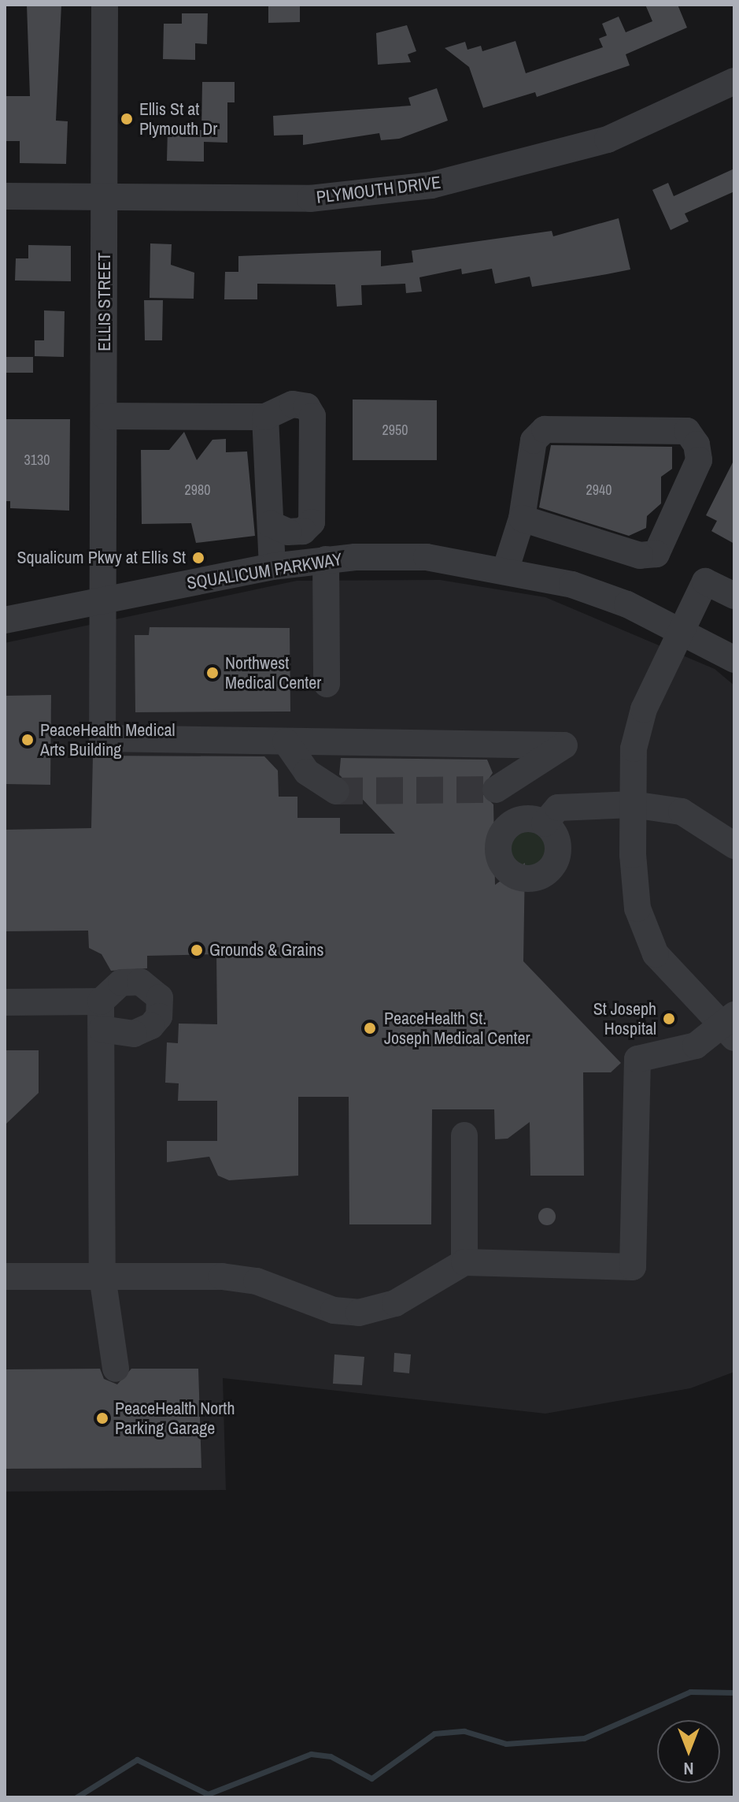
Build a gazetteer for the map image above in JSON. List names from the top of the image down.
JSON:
{
  "streets": {
    "street": ["PLYMOUTH DRIVE", "ELLIS STREET", "SQUALICUM PARKWAY"]
  },
  "crossings": [
    ["PLYMOUTH DRIVE", "ELLIS STREET"],
    ["ELLIS STREET", "SQUALICUM PARKWAY"]
  ],
  "places": [
    "Ellis St at Plymouth Dr",
    "Squalicum Pkwy at Ellis St",
    "Northwest Medical Center",
    "PeaceHealth Medical Arts Building",
    "Grounds & Grains",
    "St Joseph Hospital",
    "PeaceHealth St. Joseph Medical Center",
    "PeaceHealth North Parking Garage"
  ],
  "house_numbers": [
    "2950",
    "3130",
    "2980",
    "2940"
  ],
  "north": "bottom"
}
